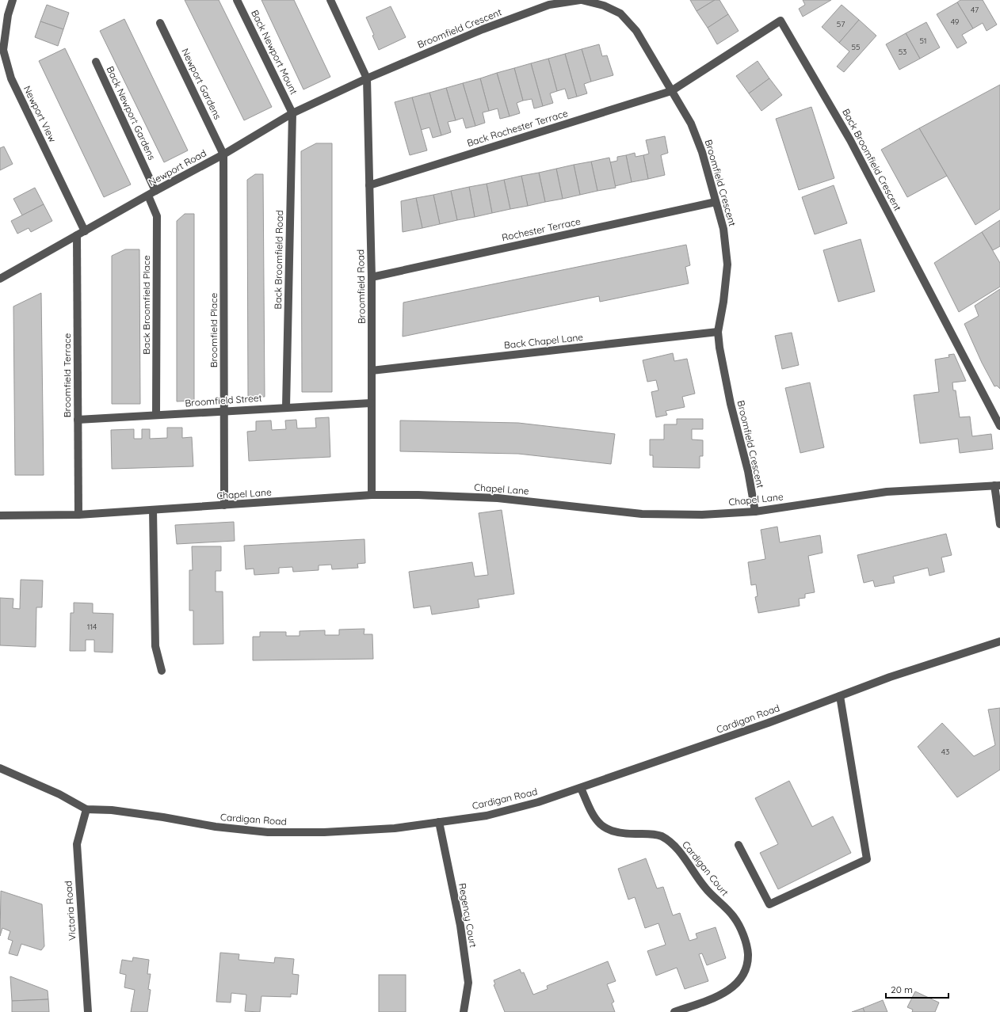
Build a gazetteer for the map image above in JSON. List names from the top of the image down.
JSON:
{
  "streets": {
    "street": [
      "Broomfield Crescent",
      "Back Newport Mount",
      "Newport Gardens",
      "Back Newport Gardens",
      "Newport View",
      "Back Rochester Terrace",
      "Back Broomfield Crescent",
      "Newport Road",
      "Rochester Terrace",
      "Back Broomfield Road",
      "Broomfield Road",
      "Back Broomfield Place",
      "Broomfield Place",
      "Back Chapel Lane",
      "Broomfield Terrace",
      "Broomfield Street",
      "Chapel Lane",
      "Cardigan Road",
      "Cardigan Court",
      "Victoria Road",
      "Regency Court"
    ]
  },
  "crossings": [
    ["Broomfield Crescent", "Back Rochester Terrace"],
    ["Broomfield Crescent", "Back Broomfield Crescent"],
    ["Broomfield Crescent", "Newport Road"],
    ["Broomfield Crescent", "Rochester Terrace"],
    ["Broomfield Crescent", "Broomfield Road"],
    ["Broomfield Crescent", "Back Chapel Lane"],
    ["Broomfield Crescent", "Chapel Lane"],
    ["Back Newport Mount", "Newport Road"],
    ["Back Newport Mount", "Back Broomfield Road"],
    ["Newport Gardens", "Newport Road"],
    ["Newport Gardens", "Broomfield Place"],
    ["Back Newport Gardens", "Newport Road"],
    ["Newport View", "Newport Road"],
    ["Back Rochester Terrace", "Back Broomfield Crescent"],
    ["Back Rochester Terrace", "Broomfield Road"],
    ["Newport Road", "Back Broomfield Road"],
    ["Newport Road", "Broomfield Road"],
    ["Newport Road", "Back Broomfield Place"],
    ["Newport Road", "Broomfield Place"],
    ["Newport Road", "Broomfield Terrace"],
    ["Rochester Terrace", "Broomfield Road"],
    ["Back Broomfield Road", "Broomfield Street"],
    ["Broomfield Road", "Back Chapel Lane"],
    ["Broomfield Road", "Broomfield Street"],
    ["Broomfield Road", "Chapel Lane"],
    ["Back Broomfield Place", "Broomfield Street"],
    ["Broomfield Place", "Broomfield Street"],
    ["Broomfield Place", "Chapel Lane"],
    ["Broomfield Terrace", "Broomfield Street"],
    ["Broomfield Terrace", "Chapel Lane"],
    ["Cardigan Road", "Cardigan Court"],
    ["Cardigan Road", "Victoria Road"],
    ["Cardigan Road", "Regency Court"]
  ],
  "house_numbers": [
    "47",
    "49",
    "57",
    "51",
    "55",
    "53",
    "114",
    "43"
  ],
  "scale_bar": "20 m"
}
